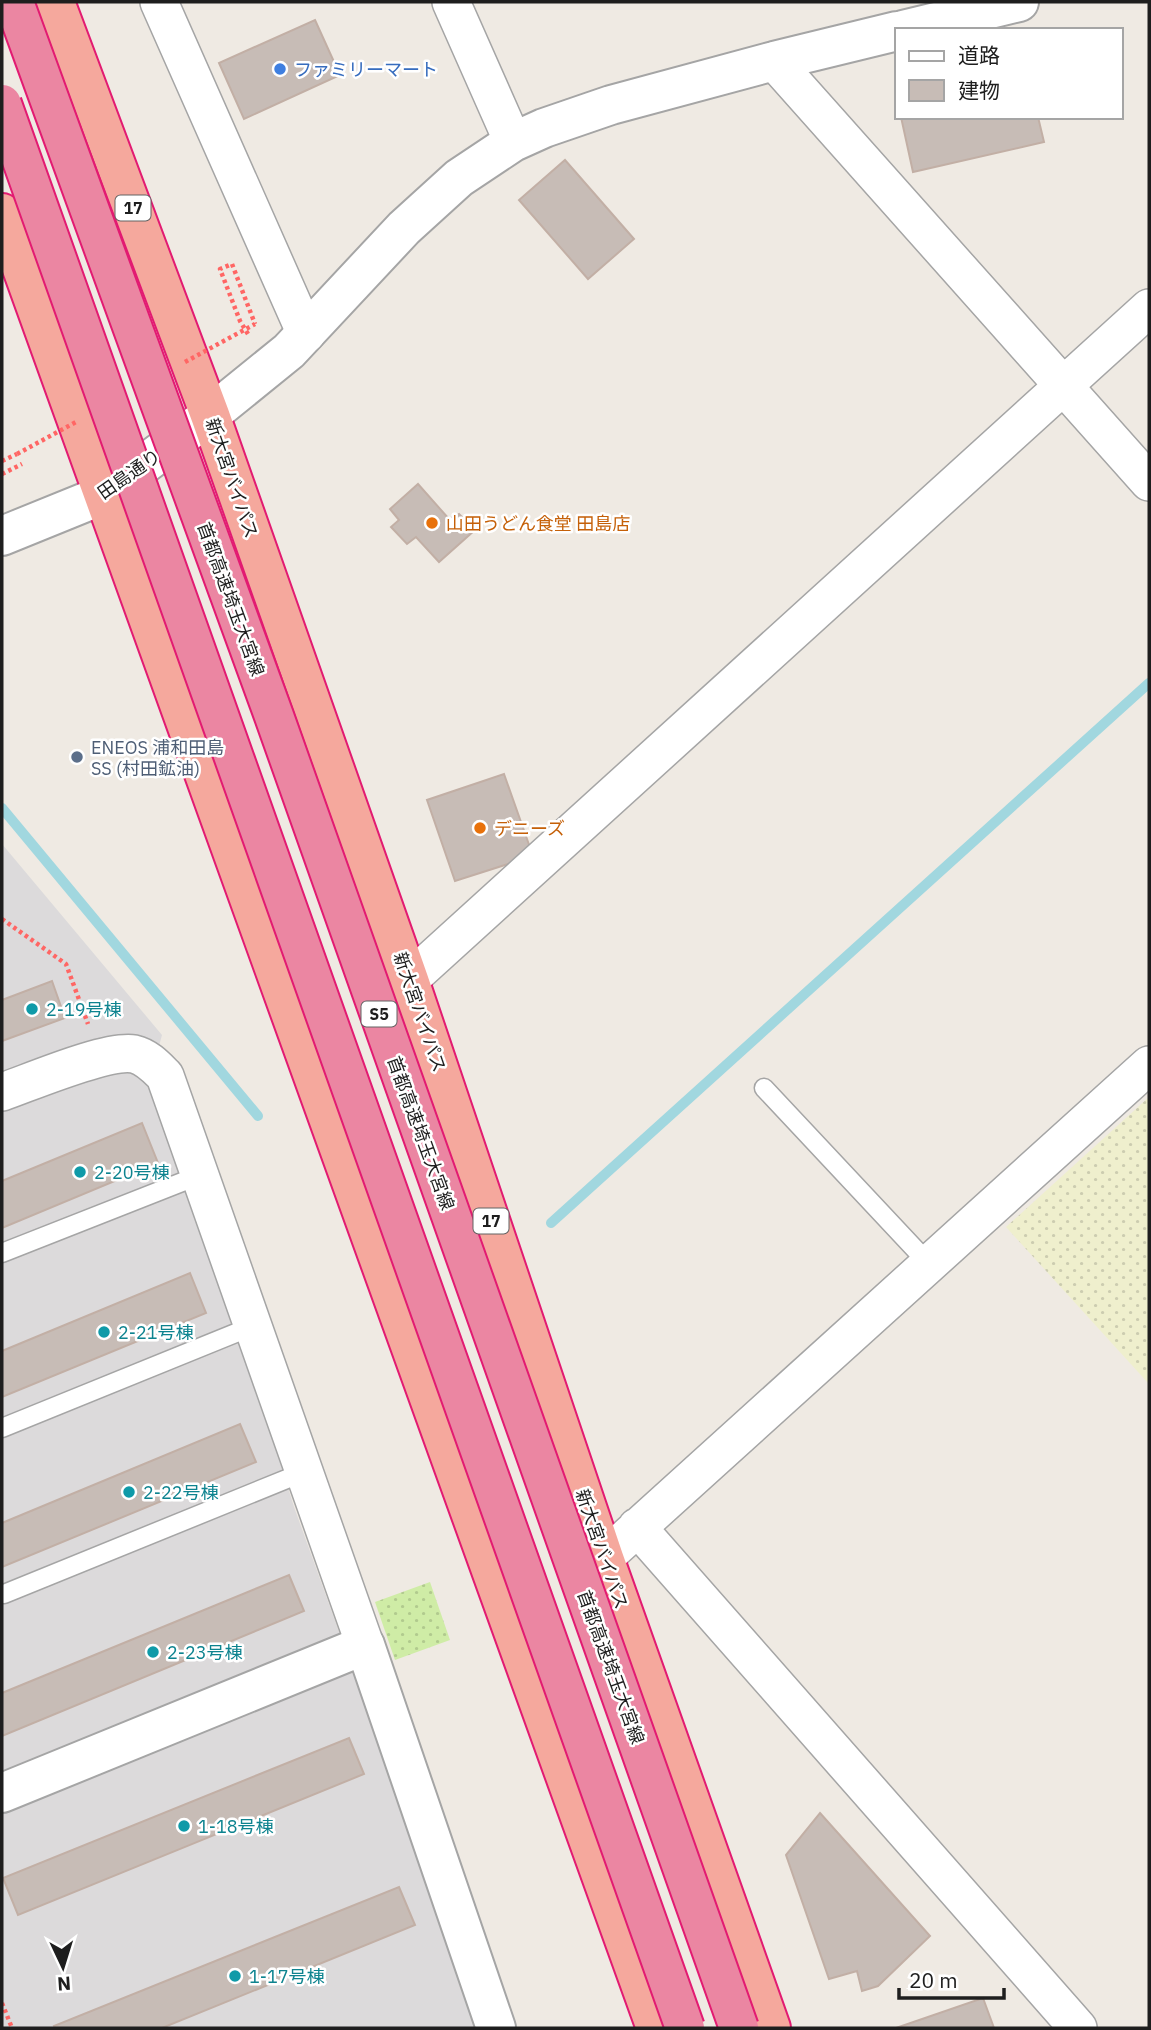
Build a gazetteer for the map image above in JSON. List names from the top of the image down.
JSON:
{
  "streets": {
    "highway": [
      "17",
      "新大宮バイパス",
      "首都高速埼玉大宮線",
      "S5"
    ],
    "street": ["田島通り"]
  },
  "crossings": [
    ["田島通り", "新大宮バイパス"]
  ],
  "places": [
    "ファミリーマート",
    "山田うどん食堂 田島店",
    "ENEOS 浦和田島 SS (村田鉱油)",
    "デニーズ",
    "2-19号棟",
    "2-20号棟",
    "2-21号棟",
    "2-22号棟",
    "2-23号棟",
    "1-18号棟",
    "1-17号棟"
  ],
  "legend": ["道路", "建物"],
  "scale_bar": "20 m",
  "north": "bottom"
}
